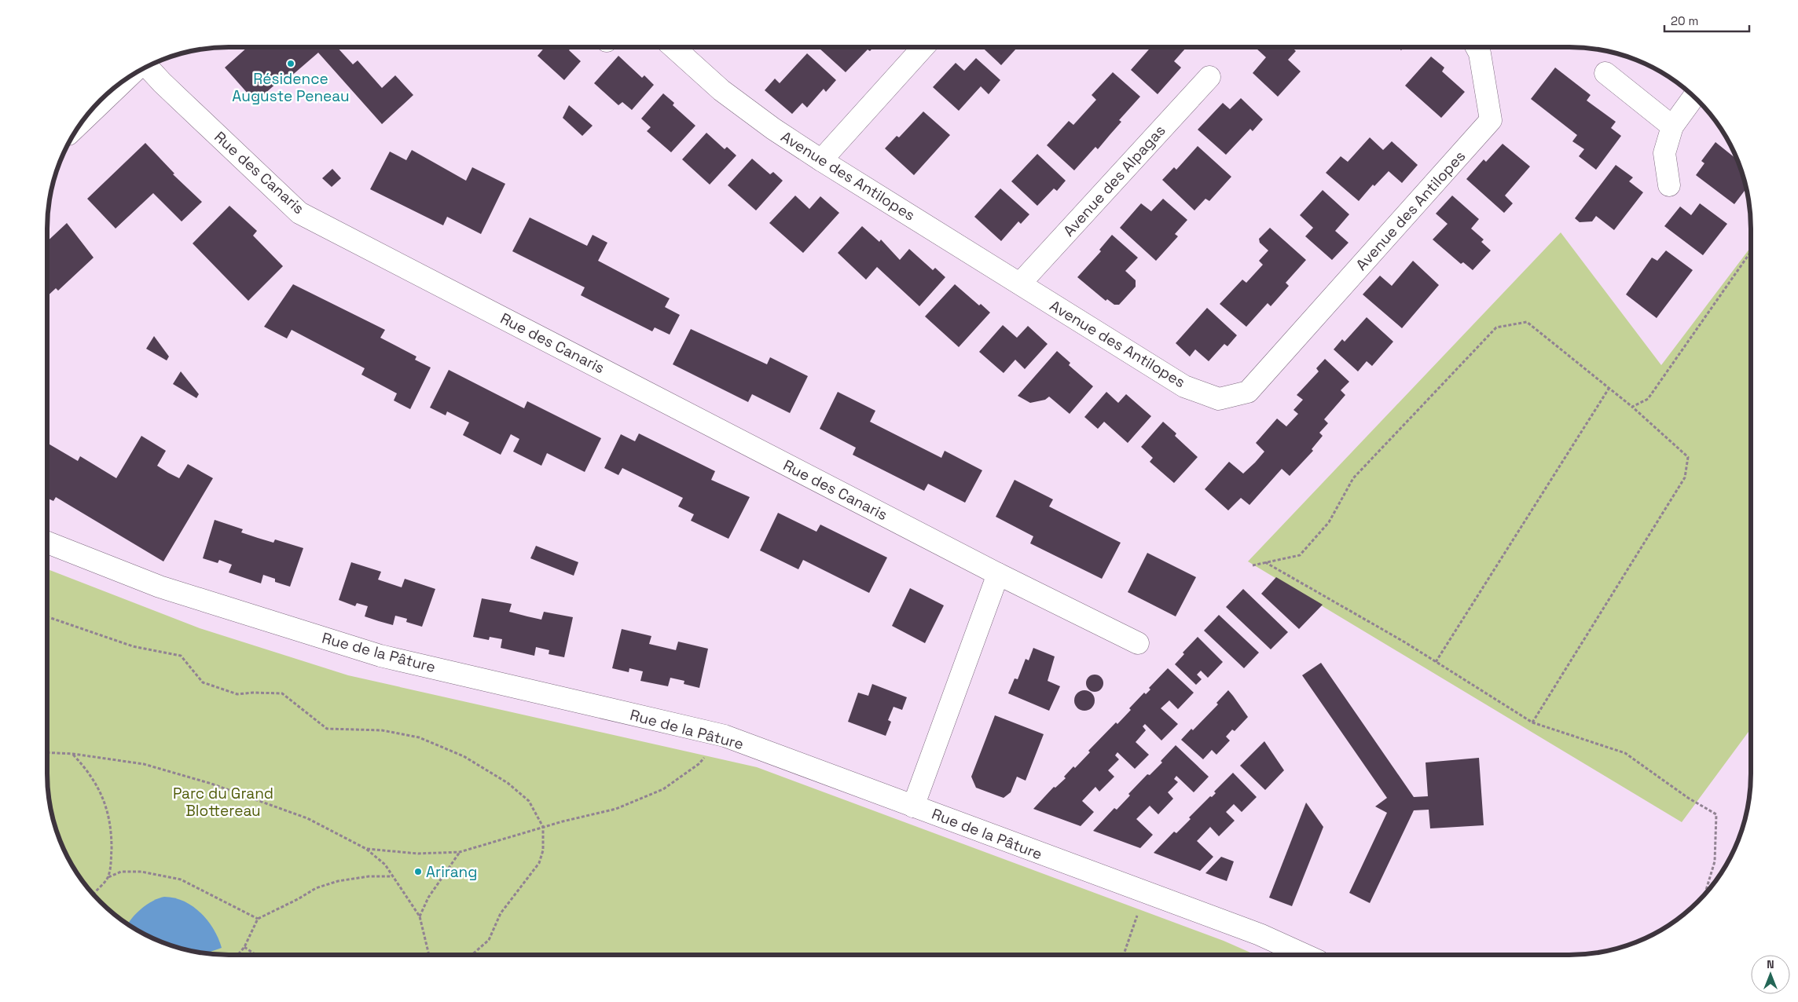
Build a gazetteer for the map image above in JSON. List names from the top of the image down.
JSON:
{
  "streets": {
    "street": [
      "Rue des Canaris",
      "Avenue des Antilopes",
      "Avenue des Alpagas",
      "Rue de la Pâture"
    ]
  },
  "crossings": [
    ["Avenue des Antilopes", "Avenue des Alpagas"]
  ],
  "parks": ["Parc du Grand Blottereau"],
  "places": ["Résidence Auguste Peneau", "Arirang"],
  "scale_bar": "20 m",
  "north": "top"
}
